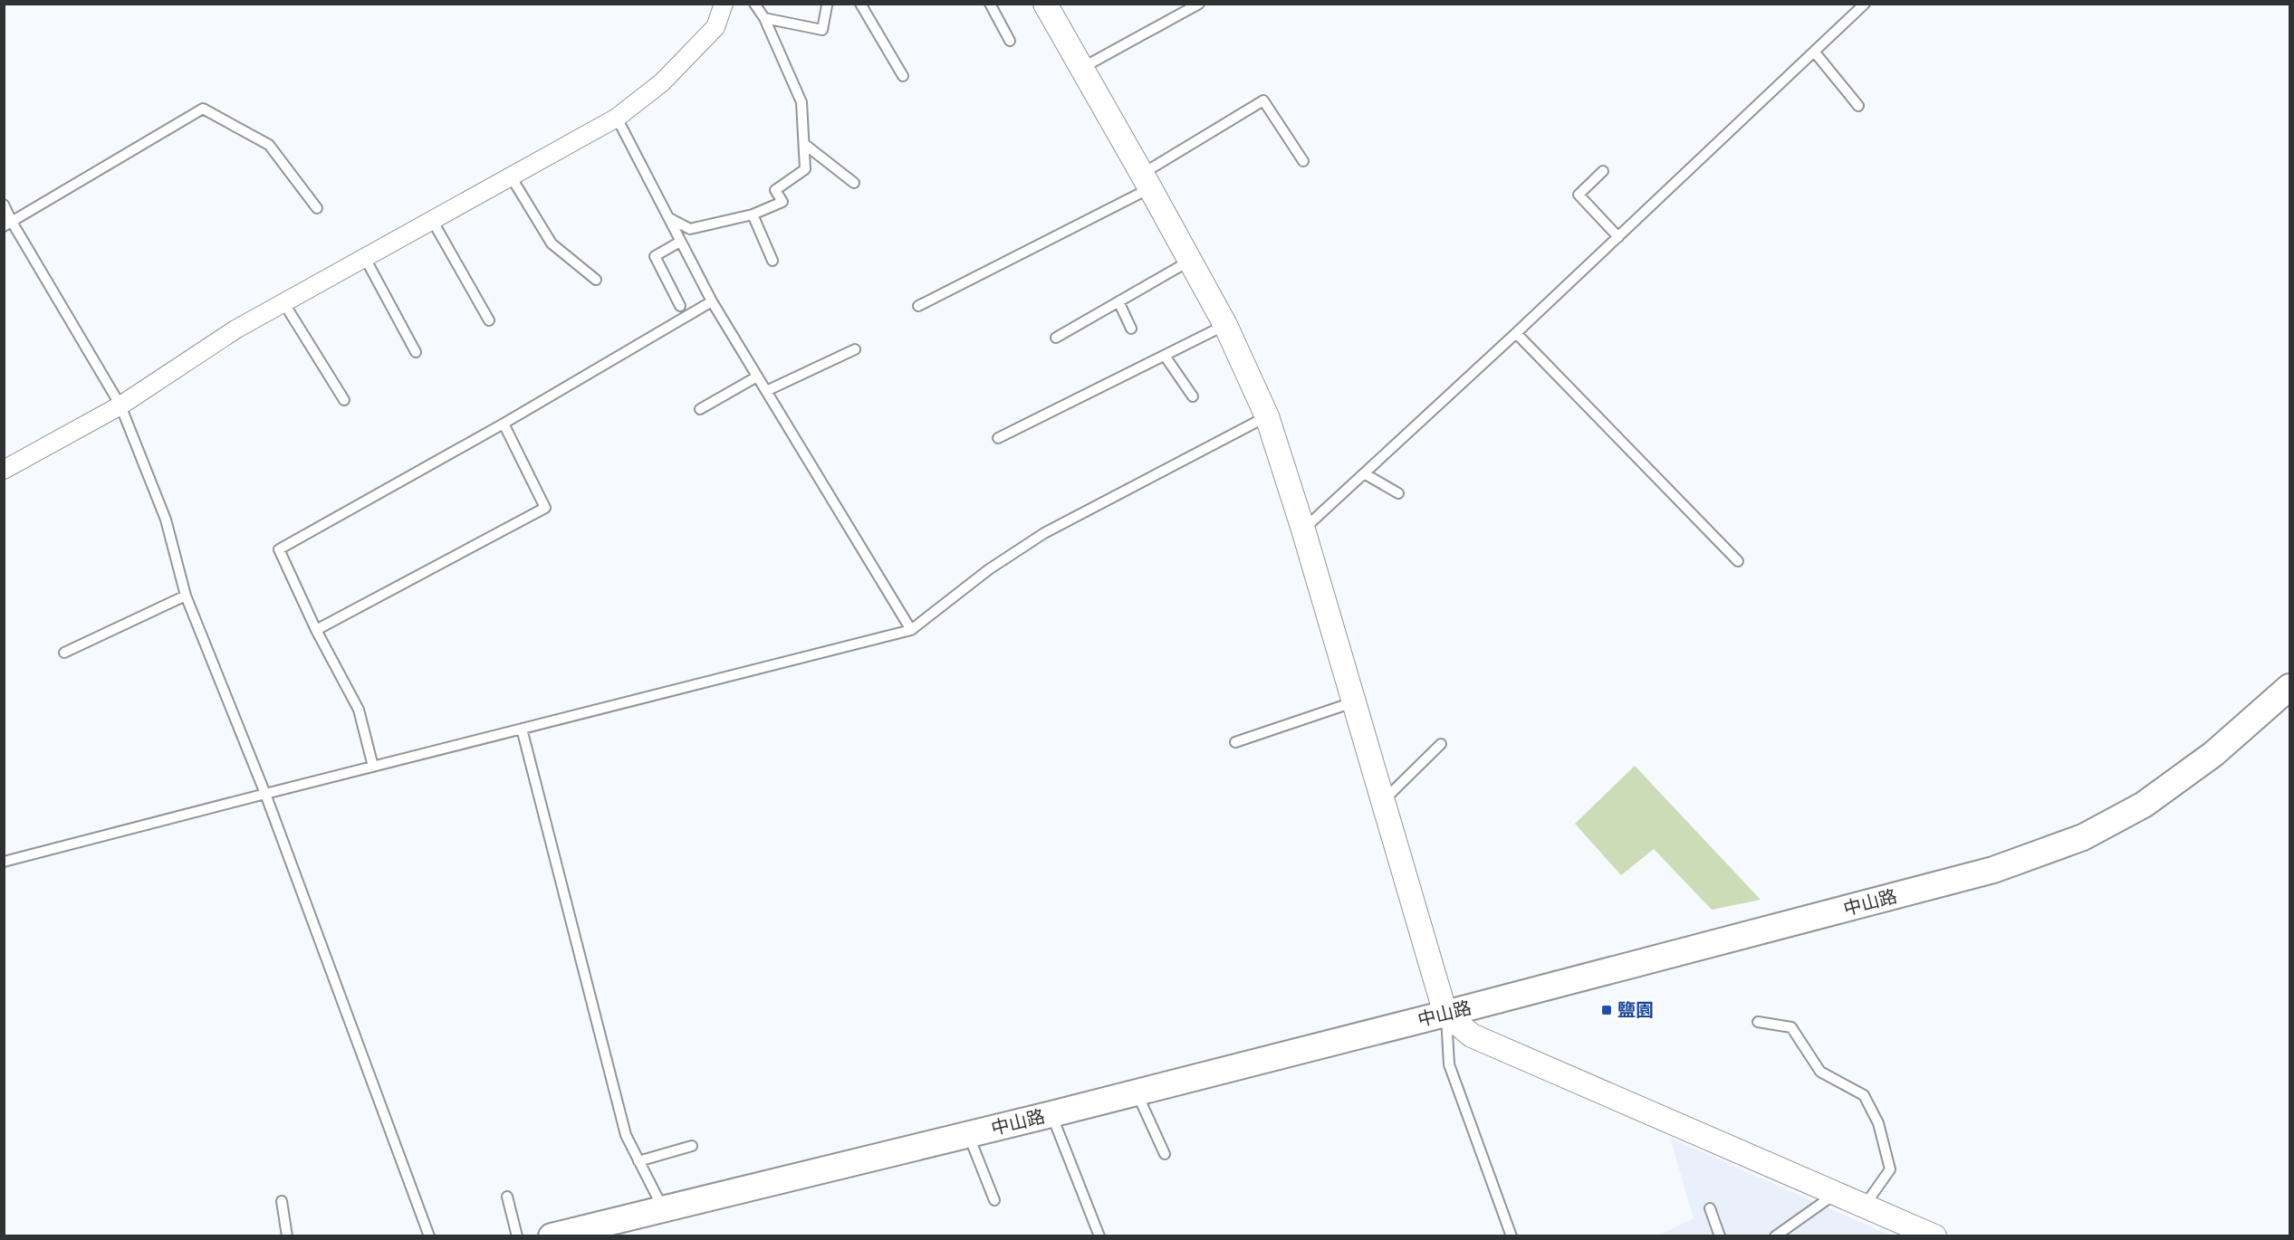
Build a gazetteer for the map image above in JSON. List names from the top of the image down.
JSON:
{
  "streets": {
    "main road": ["中山路"]
  },
  "places": {
    "transit": ["鹽園"]
  }
}
